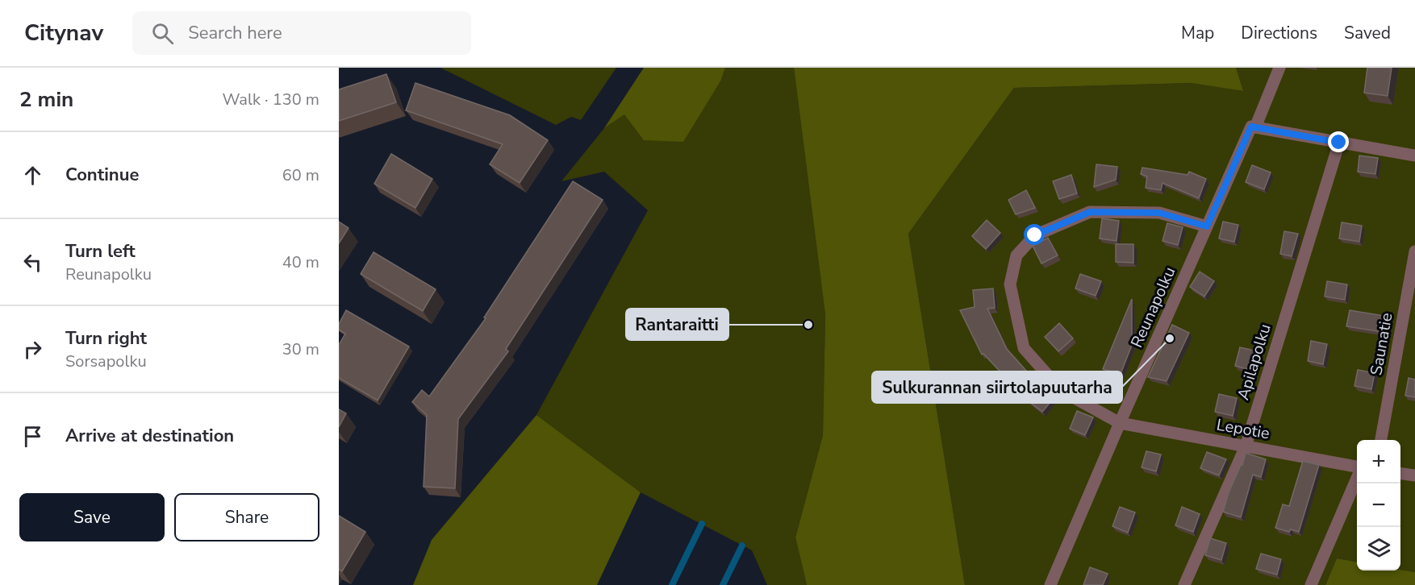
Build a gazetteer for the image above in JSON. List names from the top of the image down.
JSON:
{
  "streets": {
    "lane": [
      "Reunapolku",
      "Saunatie",
      "Apilapolku",
      "Lepotie"
    ]
  },
  "crossings": [
    ["Reunapolku", "Lepotie"],
    ["Apilapolku", "Lepotie"]
  ],
  "places": ["Rantaraitti", "Sulkurannan siirtolapuutarha"],
  "page": {
    "header": "Citynav",
    "search": "Search here",
    "nav": ["Map", "Directions", "Saved"],
    "heading": ["2 min", "Walk · 130 m"],
    "list": [
      ["Continue", "60 m"],
      ["Turn left", "Reunapolku", "40 m"],
      ["Turn right", "Sorsapolku", "30 m"],
      "Arrive at destination"
    ],
    "map_buttons": ["+", "−"],
    "buttons": ["Save", "Share"]
  }
}
